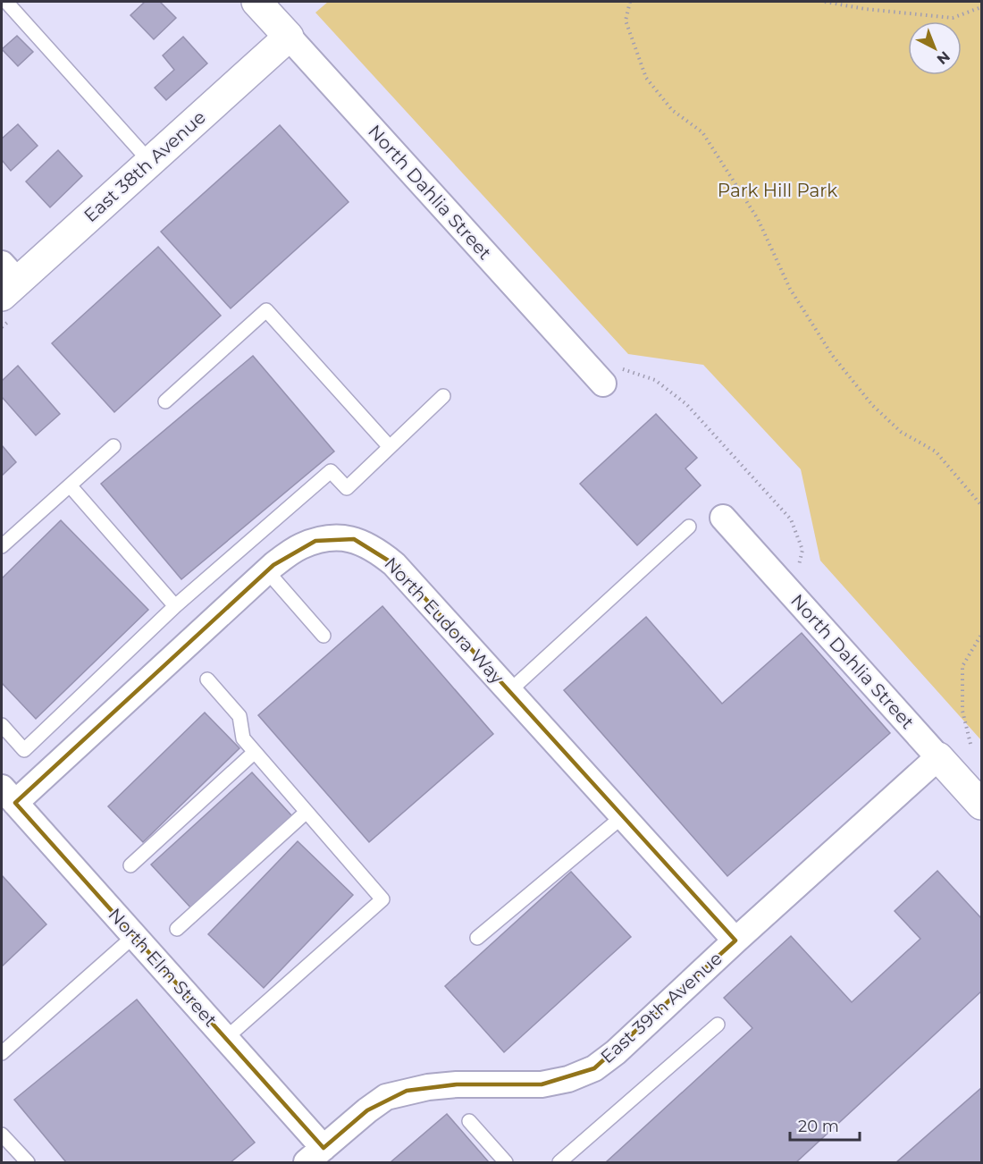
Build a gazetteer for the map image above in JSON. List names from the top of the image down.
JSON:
{
  "streets": {
    "street": [
      "East 38th Avenue",
      "North Dahlia Street",
      "North Eudora Way",
      "North Elm Street",
      "East 39th Avenue"
    ]
  },
  "crossings": [
    ["East 38th Avenue", "North Dahlia Street"],
    ["North Dahlia Street", "East 39th Avenue"],
    ["North Eudora Way", "North Elm Street"],
    ["North Eudora Way", "East 39th Avenue"],
    ["North Elm Street", "East 39th Avenue"]
  ],
  "parks": ["Park Hill Park"],
  "scale_bar": "20 m",
  "north": "bottom right"
}
